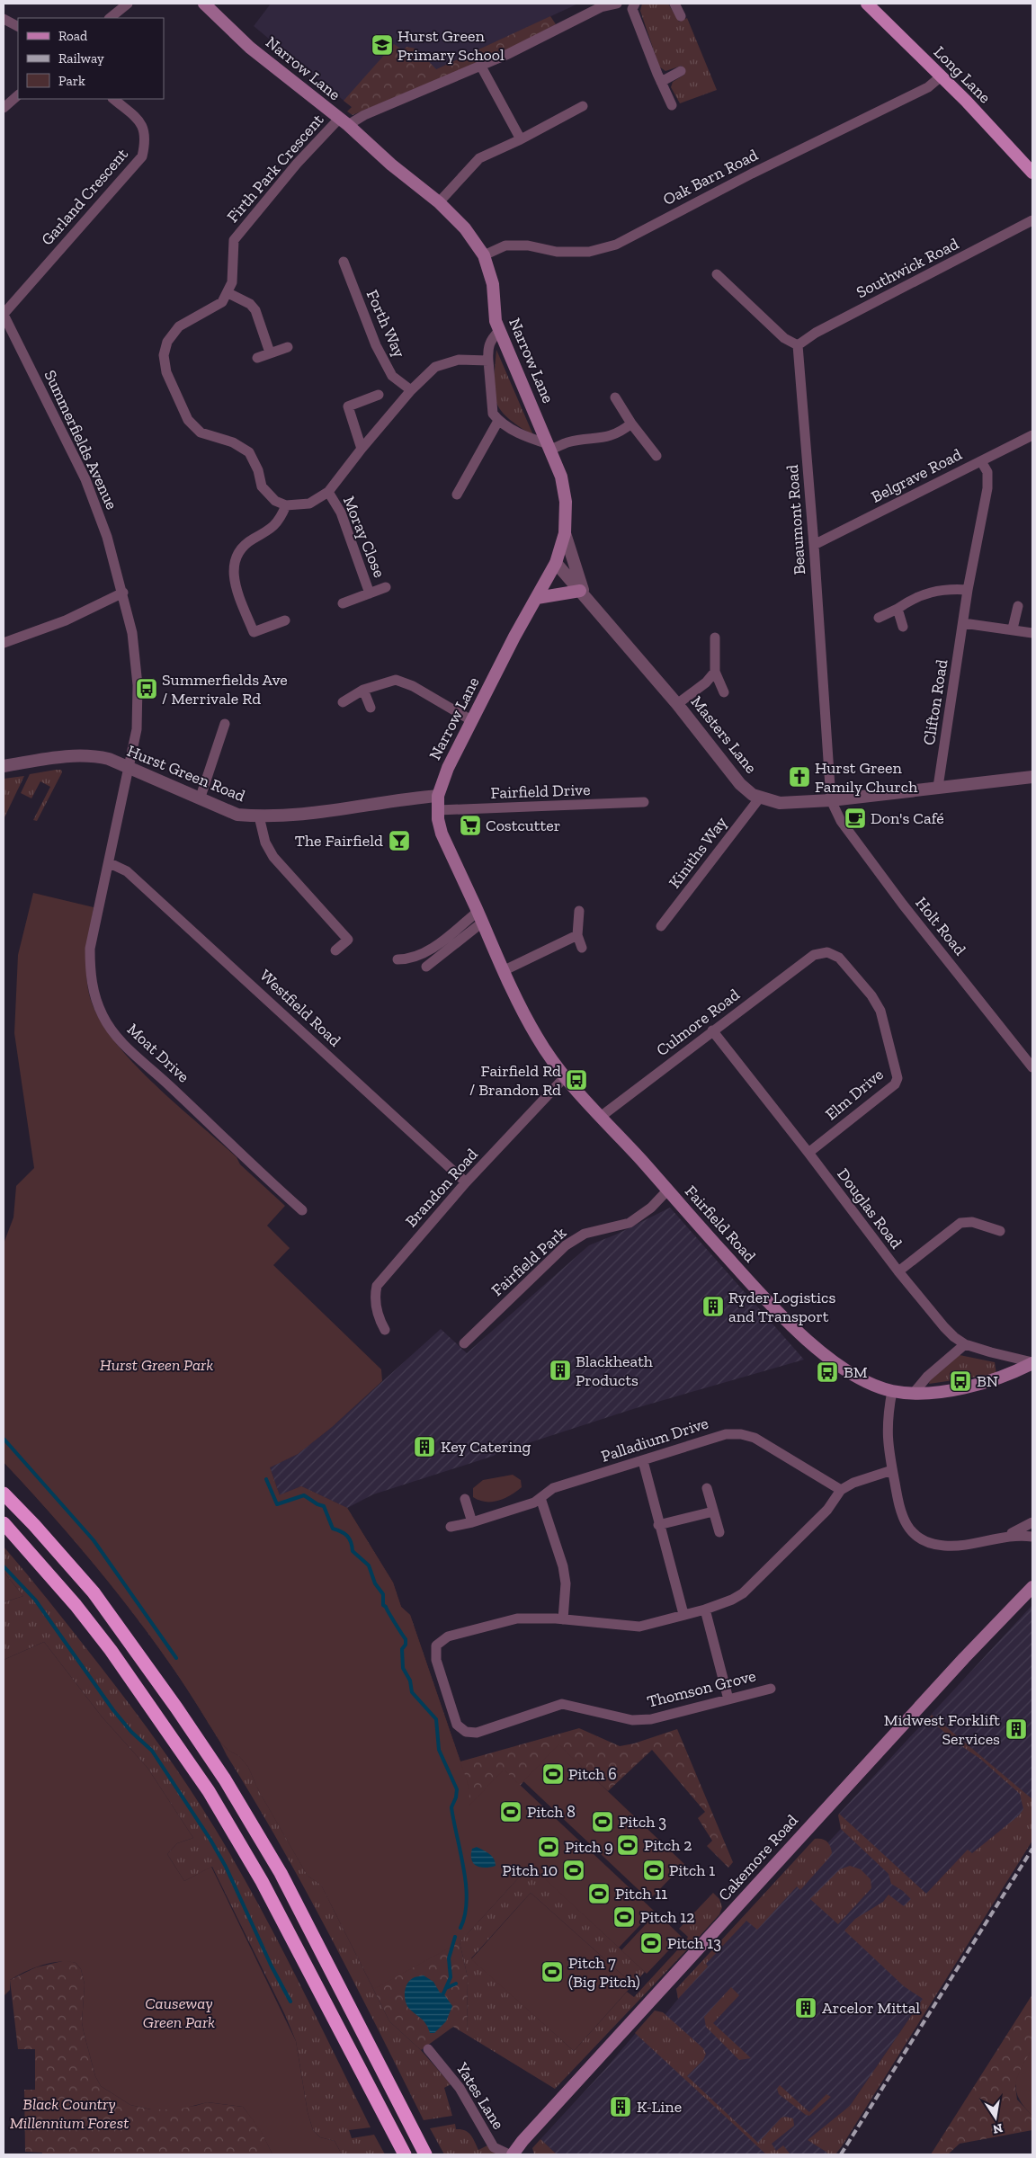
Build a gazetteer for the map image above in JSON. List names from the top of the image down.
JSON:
{
  "streets": {
    "main road": [
      "Narrow Lane",
      "Long Lane",
      "Fairfield Road",
      "Cakemore Road"
    ],
    "street": [
      "Firth Park Crescent",
      "Oak Barn Road",
      "Garland Crescent",
      "Southwick Road",
      "Forth Way",
      "Summerfields Avenue",
      "Belgrave Road",
      "Beaumont Road",
      "Moray Close",
      "Clifton Road",
      "Masters Lane",
      "Hurst Green Road",
      "Fairfield Drive",
      "Kiniths Way",
      "Holt Road",
      "Westfield Road",
      "Culmore Road",
      "Moat Drive",
      "Elm Drive",
      "Brandon Road",
      "Douglas Road",
      "Fairfield Park",
      "Palladium Drive",
      "Thomson Grove",
      "Yates Lane"
    ]
  },
  "crossings": [
    ["Narrow Lane", "Firth Park Crescent"],
    ["Narrow Lane", "Oak Barn Road"],
    ["Narrow Lane", "Masters Lane"],
    ["Narrow Lane", "Hurst Green Road"],
    ["Narrow Lane", "Fairfield Road"],
    ["Long Lane", "Oak Barn Road"],
    ["Garland Crescent", "Summerfields Avenue"],
    ["Southwick Road", "Beaumont Road"],
    ["Summerfields Avenue", "Hurst Green Road"],
    ["Summerfields Avenue", "Moat Drive"],
    ["Belgrave Road", "Beaumont Road"],
    ["Belgrave Road", "Clifton Road"],
    ["Beaumont Road", "Masters Lane"],
    ["Beaumont Road", "Holt Road"],
    ["Clifton Road", "Masters Lane"],
    ["Masters Lane", "Kiniths Way"],
    ["Masters Lane", "Holt Road"],
    ["Hurst Green Road", "Moat Drive"],
    ["Hurst Green Road", "Fairfield Road"],
    ["Fairfield Drive", "Fairfield Road"],
    ["Westfield Road", "Moat Drive"],
    ["Westfield Road", "Brandon Road"],
    ["Culmore Road", "Elm Drive"],
    ["Culmore Road", "Douglas Road"],
    ["Culmore Road", "Fairfield Road"],
    ["Elm Drive", "Douglas Road"],
    ["Brandon Road", "Fairfield Road"],
    ["Douglas Road", "Fairfield Road"],
    ["Fairfield Road", "Fairfield Park"],
    ["Palladium Drive", "Thomson Grove"]
  ],
  "parks": ["Hurst Green Park", "Causeway Green Park", "Black Country Millennium Forest"],
  "places": {
    "school or university": ["Hurst Green Primary School"],
    "bus stop": [
      "Summerfields Ave / Merrivale Rd",
      "Fairfield Rd / Brandon Rd",
      "BM",
      "BN"
    ],
    "church": ["Hurst Green Family Church"],
    "cafe": ["Don's Café"],
    "supermarket": ["Costcutter"],
    "bar": ["The Fairfield"],
    "building": [
      "Ryder Logistics and Transport",
      "Blackheath Products",
      "Key Catering",
      "Midwest Forklift Services",
      "Arcelor Mittal",
      "K-Line"
    ],
    "sports": [
      "Pitch 6",
      "Pitch 8",
      "Pitch 3",
      "Pitch 2",
      "Pitch 9",
      "Pitch 10",
      "Pitch 1",
      "Pitch 11",
      "Pitch 12",
      "Pitch 13",
      "Pitch 7 (Big Pitch)"
    ]
  },
  "legend": ["Road", "Railway", "Park"],
  "north": "bottom"
}
